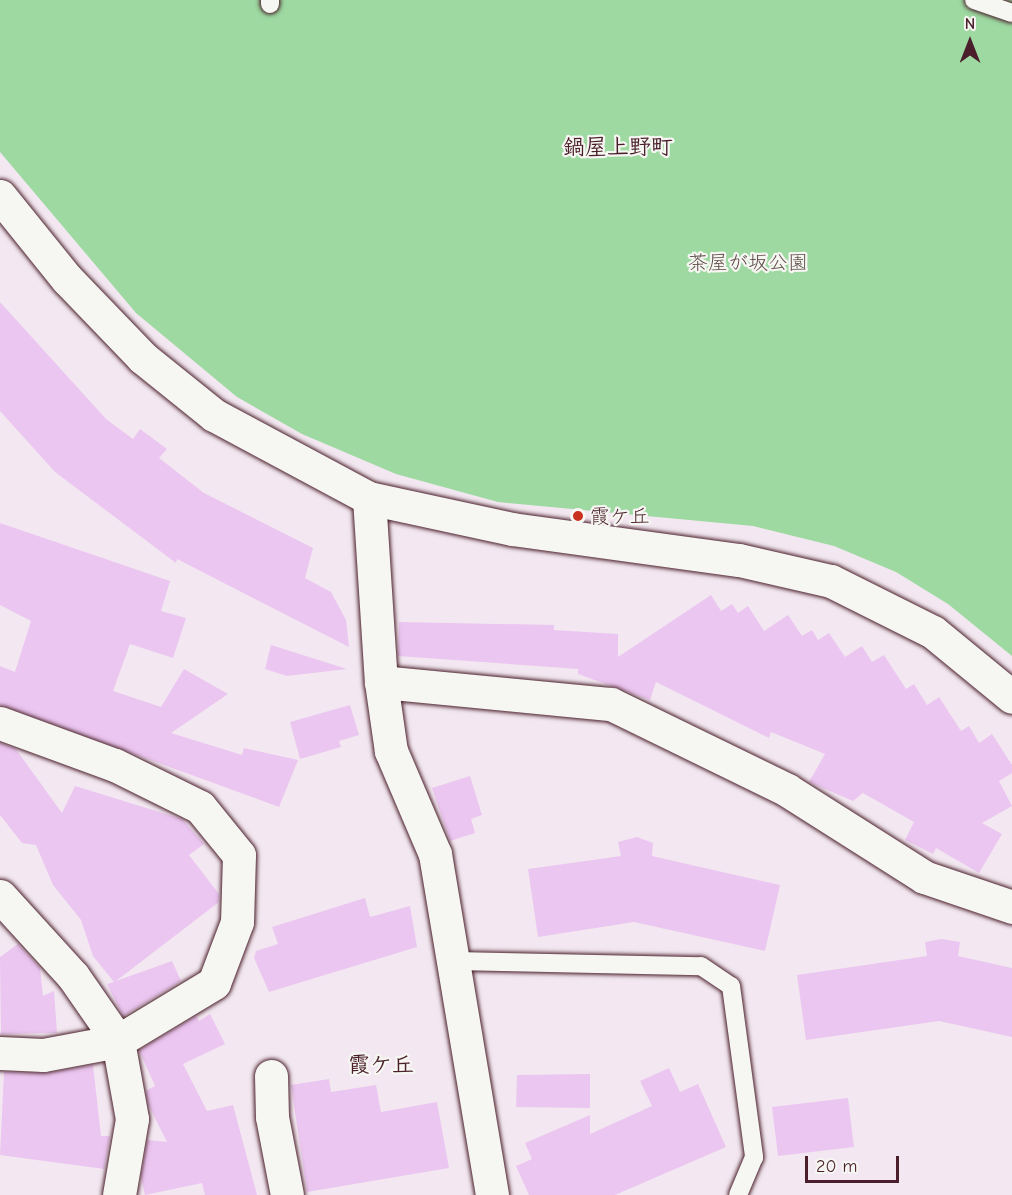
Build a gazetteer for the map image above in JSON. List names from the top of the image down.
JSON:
{
  "districts": ["鍋屋上野町", "霞ケ丘"],
  "parks": ["茶屋が坂公園"],
  "places": ["霞ケ丘"],
  "scale_bar": "20 m",
  "north": "top"
}
